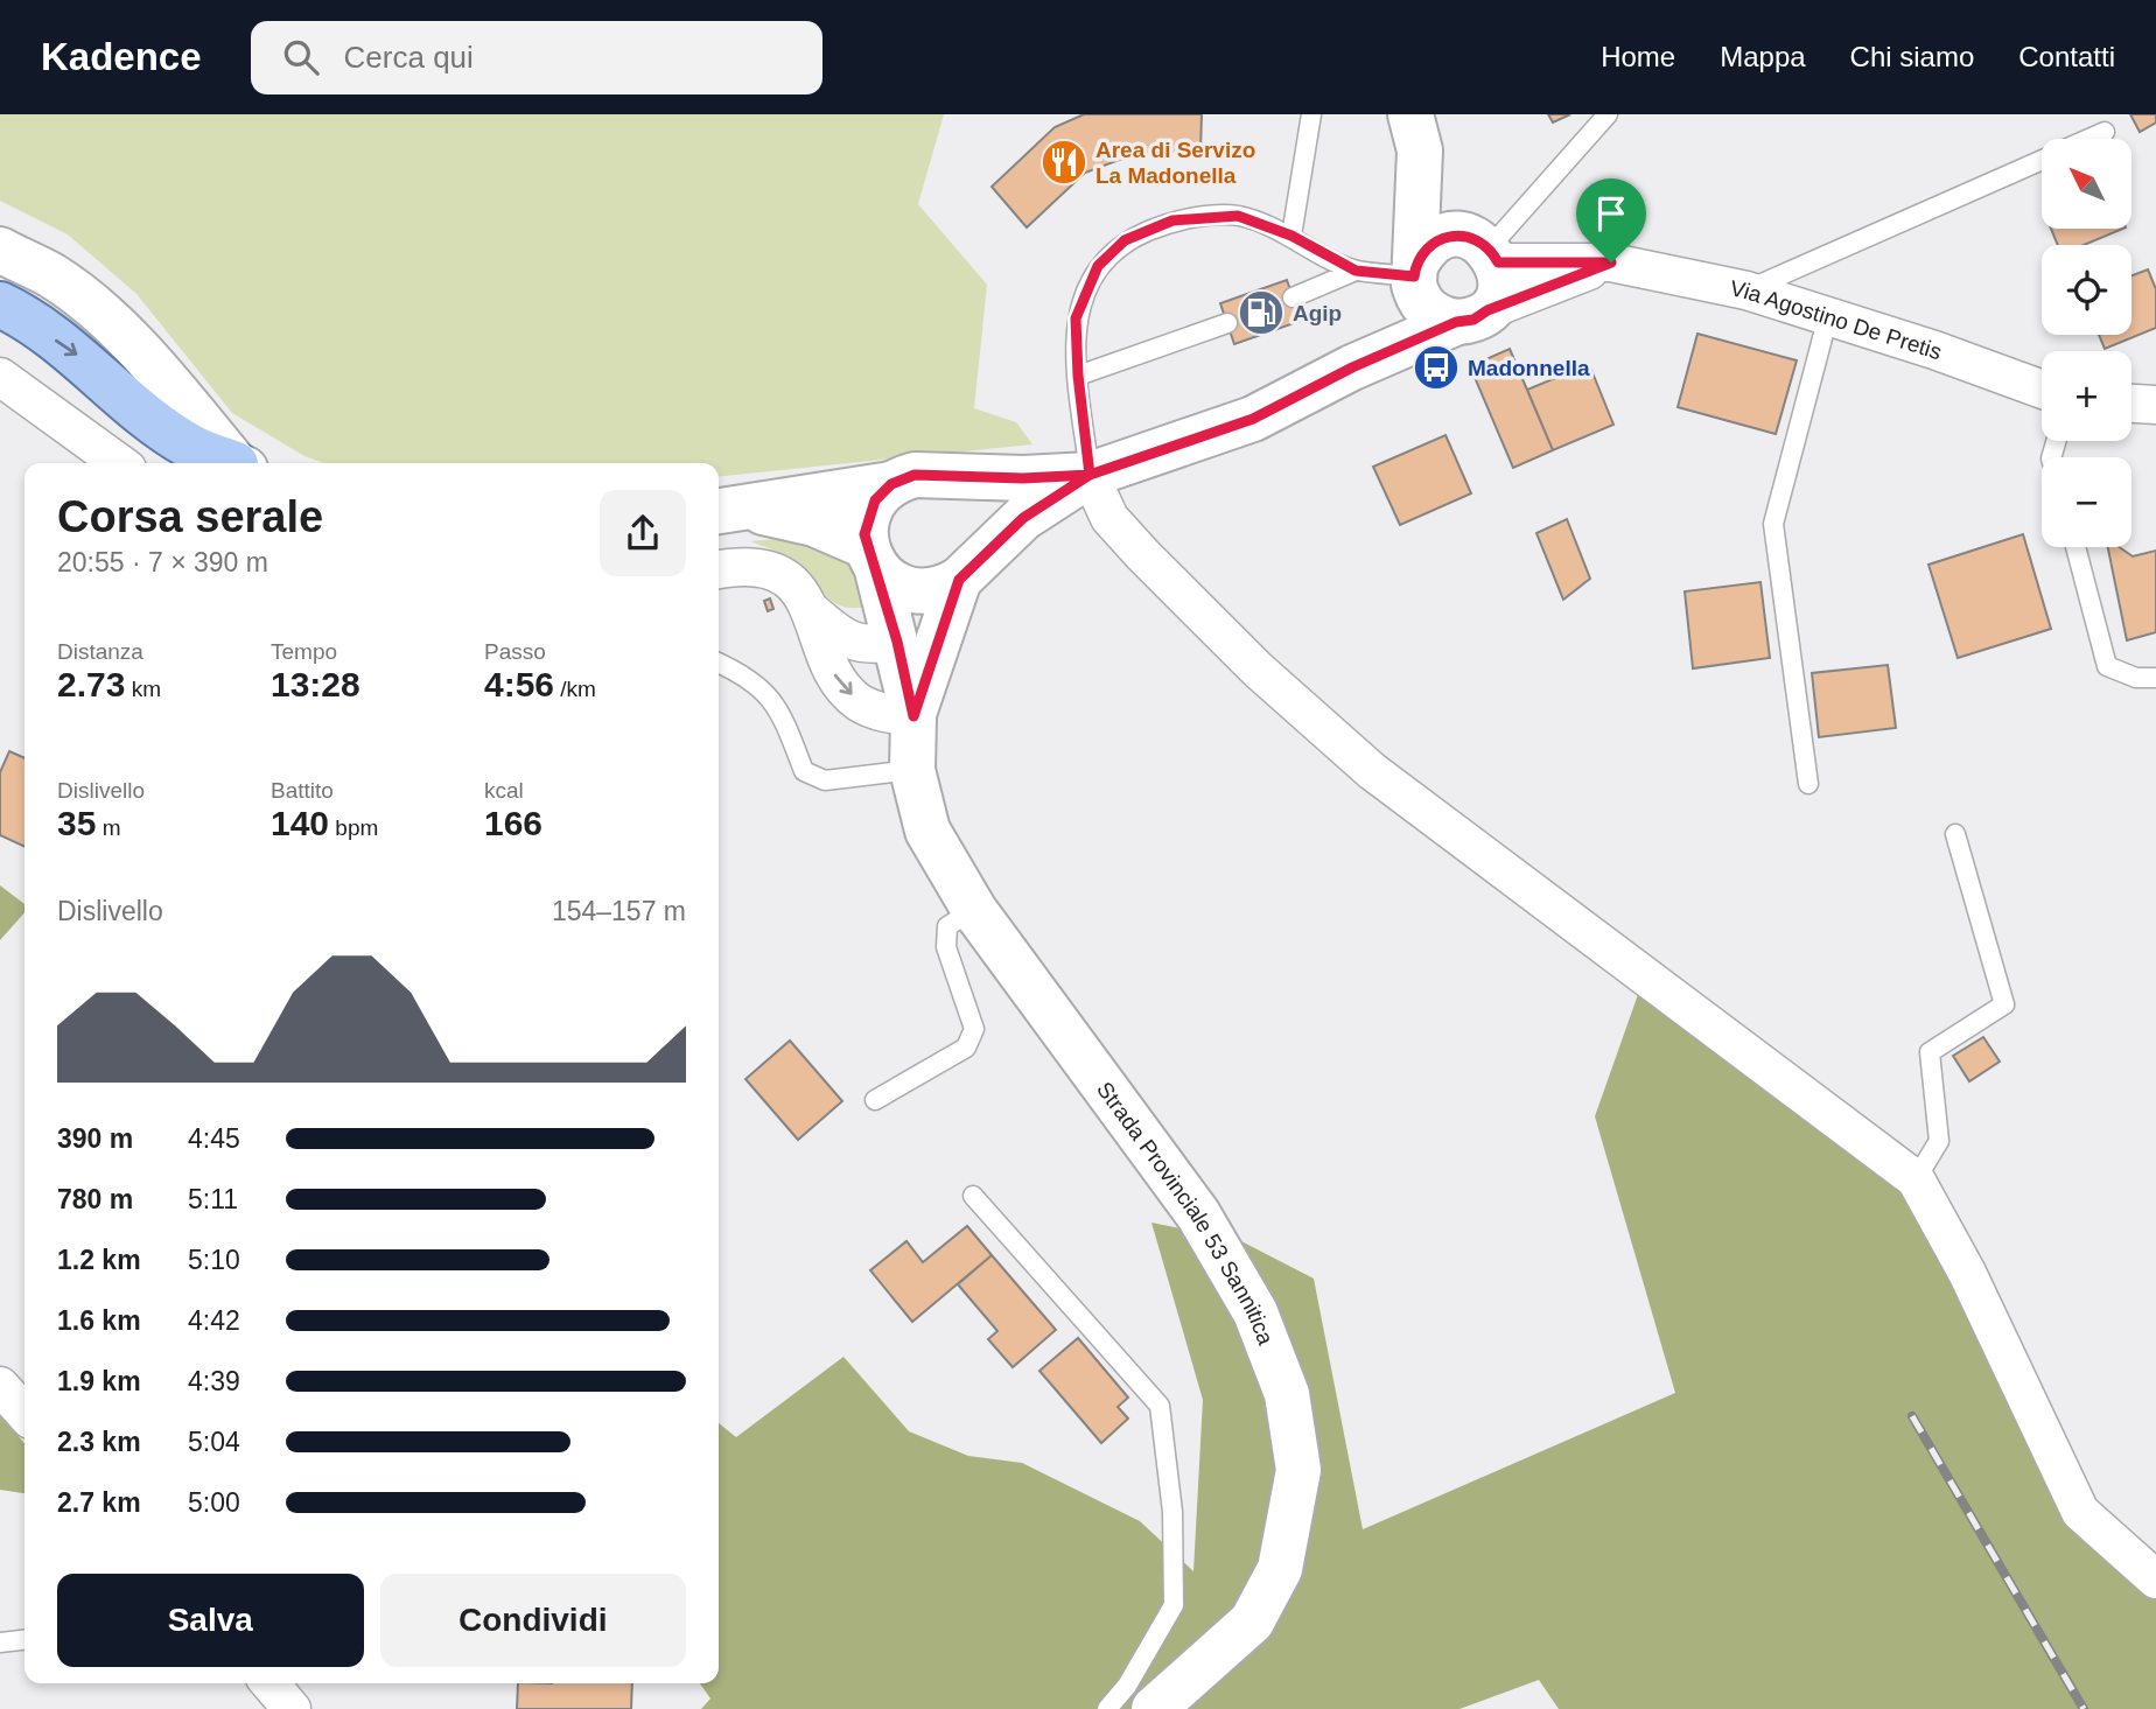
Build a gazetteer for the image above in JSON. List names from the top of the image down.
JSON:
{
  "streets": {
    "main road": ["Strada Provinciale 53 Sannitica"],
    "street": ["Via Agostino De Pretis"]
  },
  "crossings": [
    ["Via Agostino De Pretis", "Strada Provinciale 53 Sannitica"]
  ],
  "places": {
    "restaurant": ["Area di Servizo La Madonella"],
    "fuel station": ["Agip"],
    "bus stop": ["Madonnella"]
  },
  "north": "top left",
  "page": {
    "header": "Kadence",
    "search": "Cerca qui",
    "nav": [
      "Home",
      "Mappa",
      "Chi siamo",
      "Contatti"
    ],
    "map_buttons": ["+", "−"],
    "heading": ["Corsa serale", "20:55 · 7 × 390 m"],
    "stats": [
      ["Distanza", "2.73 km"],
      ["Tempo", "13:28"],
      ["Passo", "4:56 /km"],
      ["Dislivello", "35 m"],
      ["Battito", "140 bpm"],
      ["kcal", "166"]
    ],
    "chart": ["Dislivello", "154–157 m"],
    "list": [
      {
        "name": "390 m",
        "note": "4:45"
      },
      {
        "name": "780 m",
        "note": "5:11"
      },
      {
        "name": "1.2 km",
        "note": "5:10"
      },
      {
        "name": "1.6 km",
        "note": "4:42"
      },
      {
        "name": "1.9 km",
        "note": "4:39"
      },
      {
        "name": "2.3 km",
        "note": "5:04"
      },
      {
        "name": "2.7 km",
        "note": "5:00"
      }
    ],
    "buttons": ["Salva", "Condividi"]
  }
}
